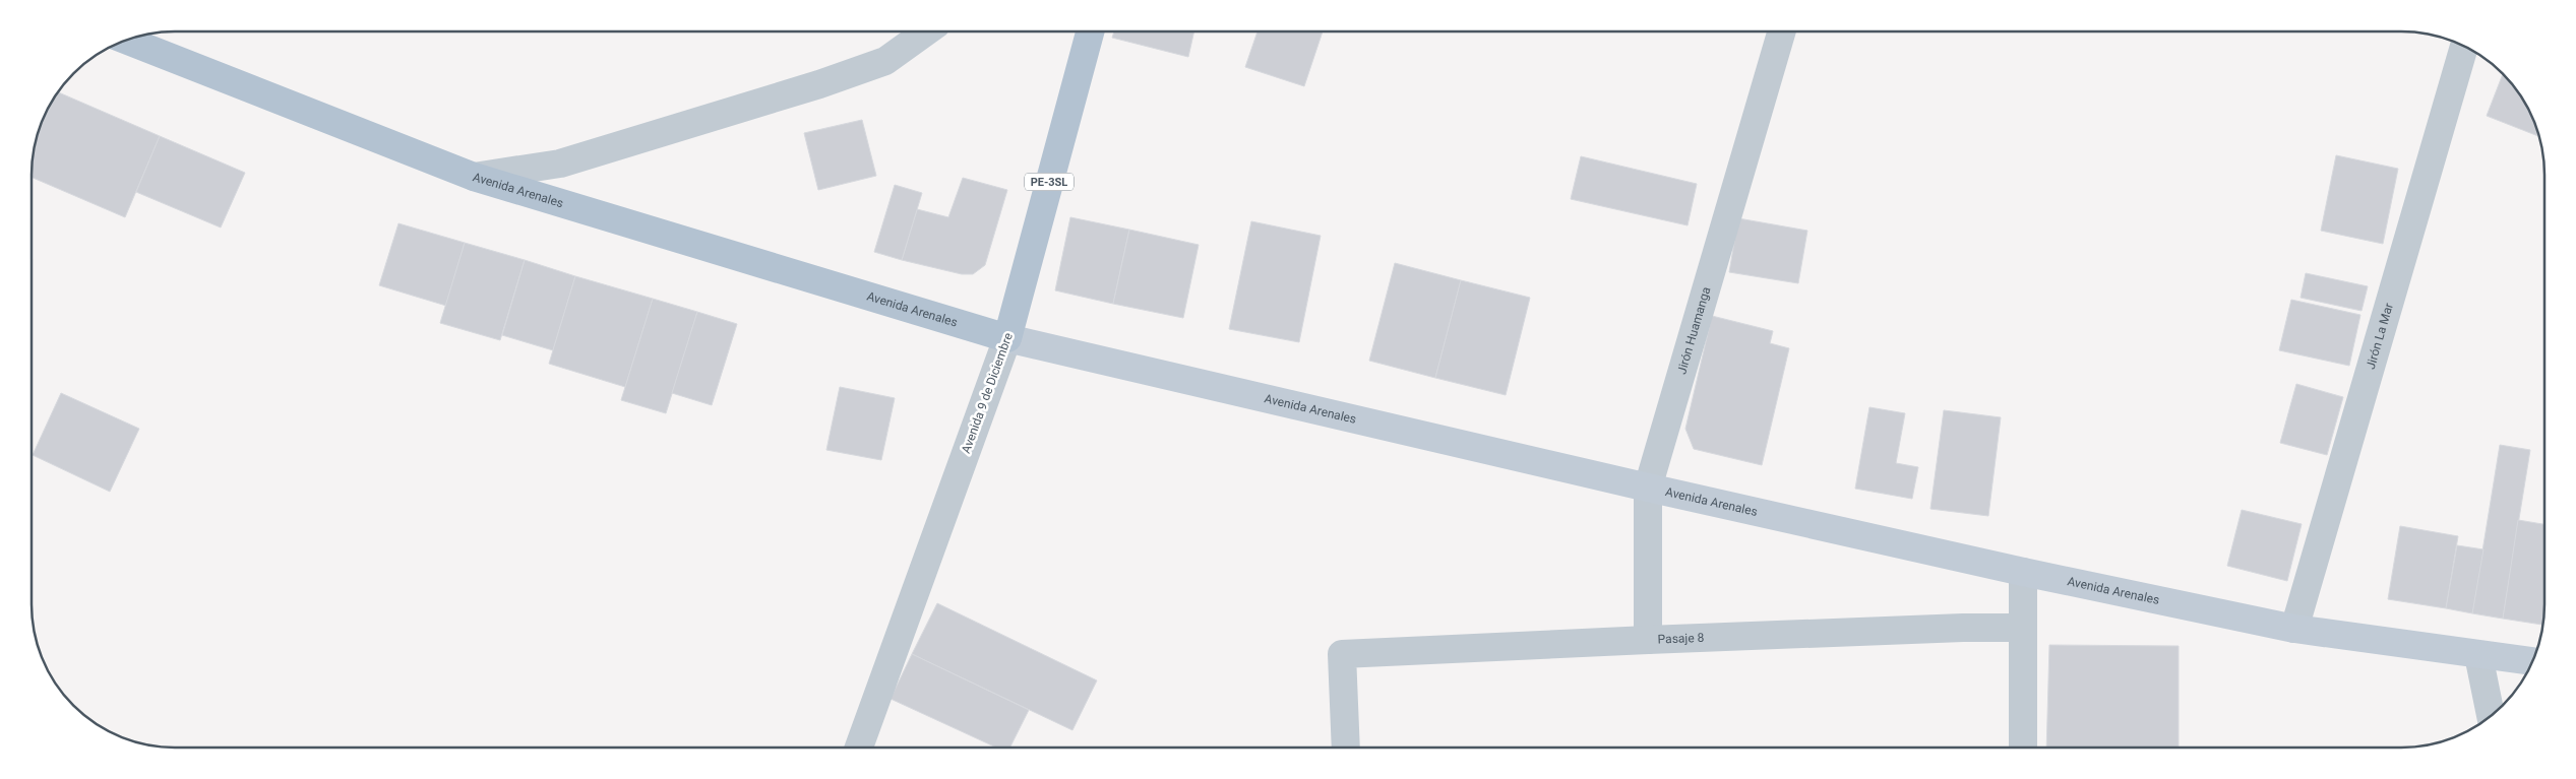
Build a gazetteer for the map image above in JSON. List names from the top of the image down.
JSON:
{
  "streets": {
    "main road": ["PE-3SL", "Avenida Arenales", "Avenida 9 de Diciembre"],
    "street": ["Jirón Huamanga", "Jirón La Mar", "Pasaje 8"]
  },
  "crossings": [
    ["Avenida Arenales", "Jirón Huamanga"],
    ["Avenida Arenales", "Jirón La Mar"],
    ["Avenida Arenales", "Avenida 9 de Diciembre"],
    ["Jirón Huamanga", "Pasaje 8"]
  ]
}
